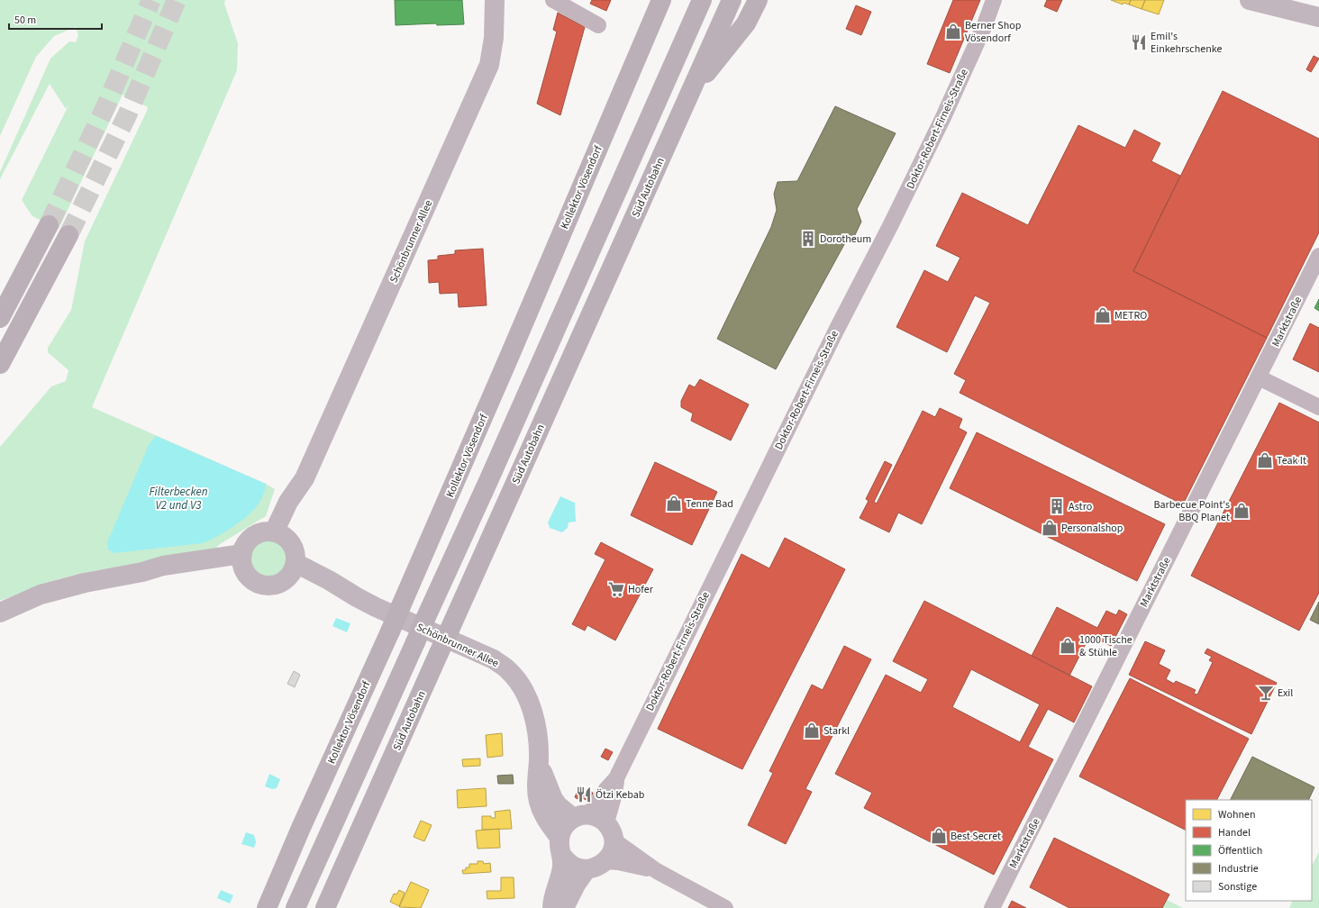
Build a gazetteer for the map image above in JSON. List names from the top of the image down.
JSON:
{
  "streets": {
    "highway": ["Kollektor Vösendorf", "Süd Autobahn"],
    "main road": ["Schönbrunner Allee"],
    "street": ["Doktor-Robert-Firneis-Straße", "Marktstraße"]
  },
  "crossings": [
    ["Doktor-Robert-Firneis-Straße", "Schönbrunner Allee"]
  ],
  "water": ["Filterbecken V2 und V3"],
  "places": {
    "shop": [
      "Berner Shop Vösendorf",
      "METRO",
      "Teak It",
      "Tenne Bad",
      "Barbecue Point's BBQ Planet",
      "Personalshop",
      "1000 Tische & Stühle",
      "Starkl",
      "Best Secret"
    ],
    "restaurant": ["Emil's Einkehrschenke", "Ötzi Kebab"],
    "building": ["Dorotheum", "Astro"],
    "supermarket": ["Hofer"],
    "bar": ["Exil"]
  },
  "legend": [
    "Wohnen",
    "Handel",
    "Öffentlich",
    "Industrie",
    "Sonstige"
  ],
  "scale_bar": "50 m"
}
